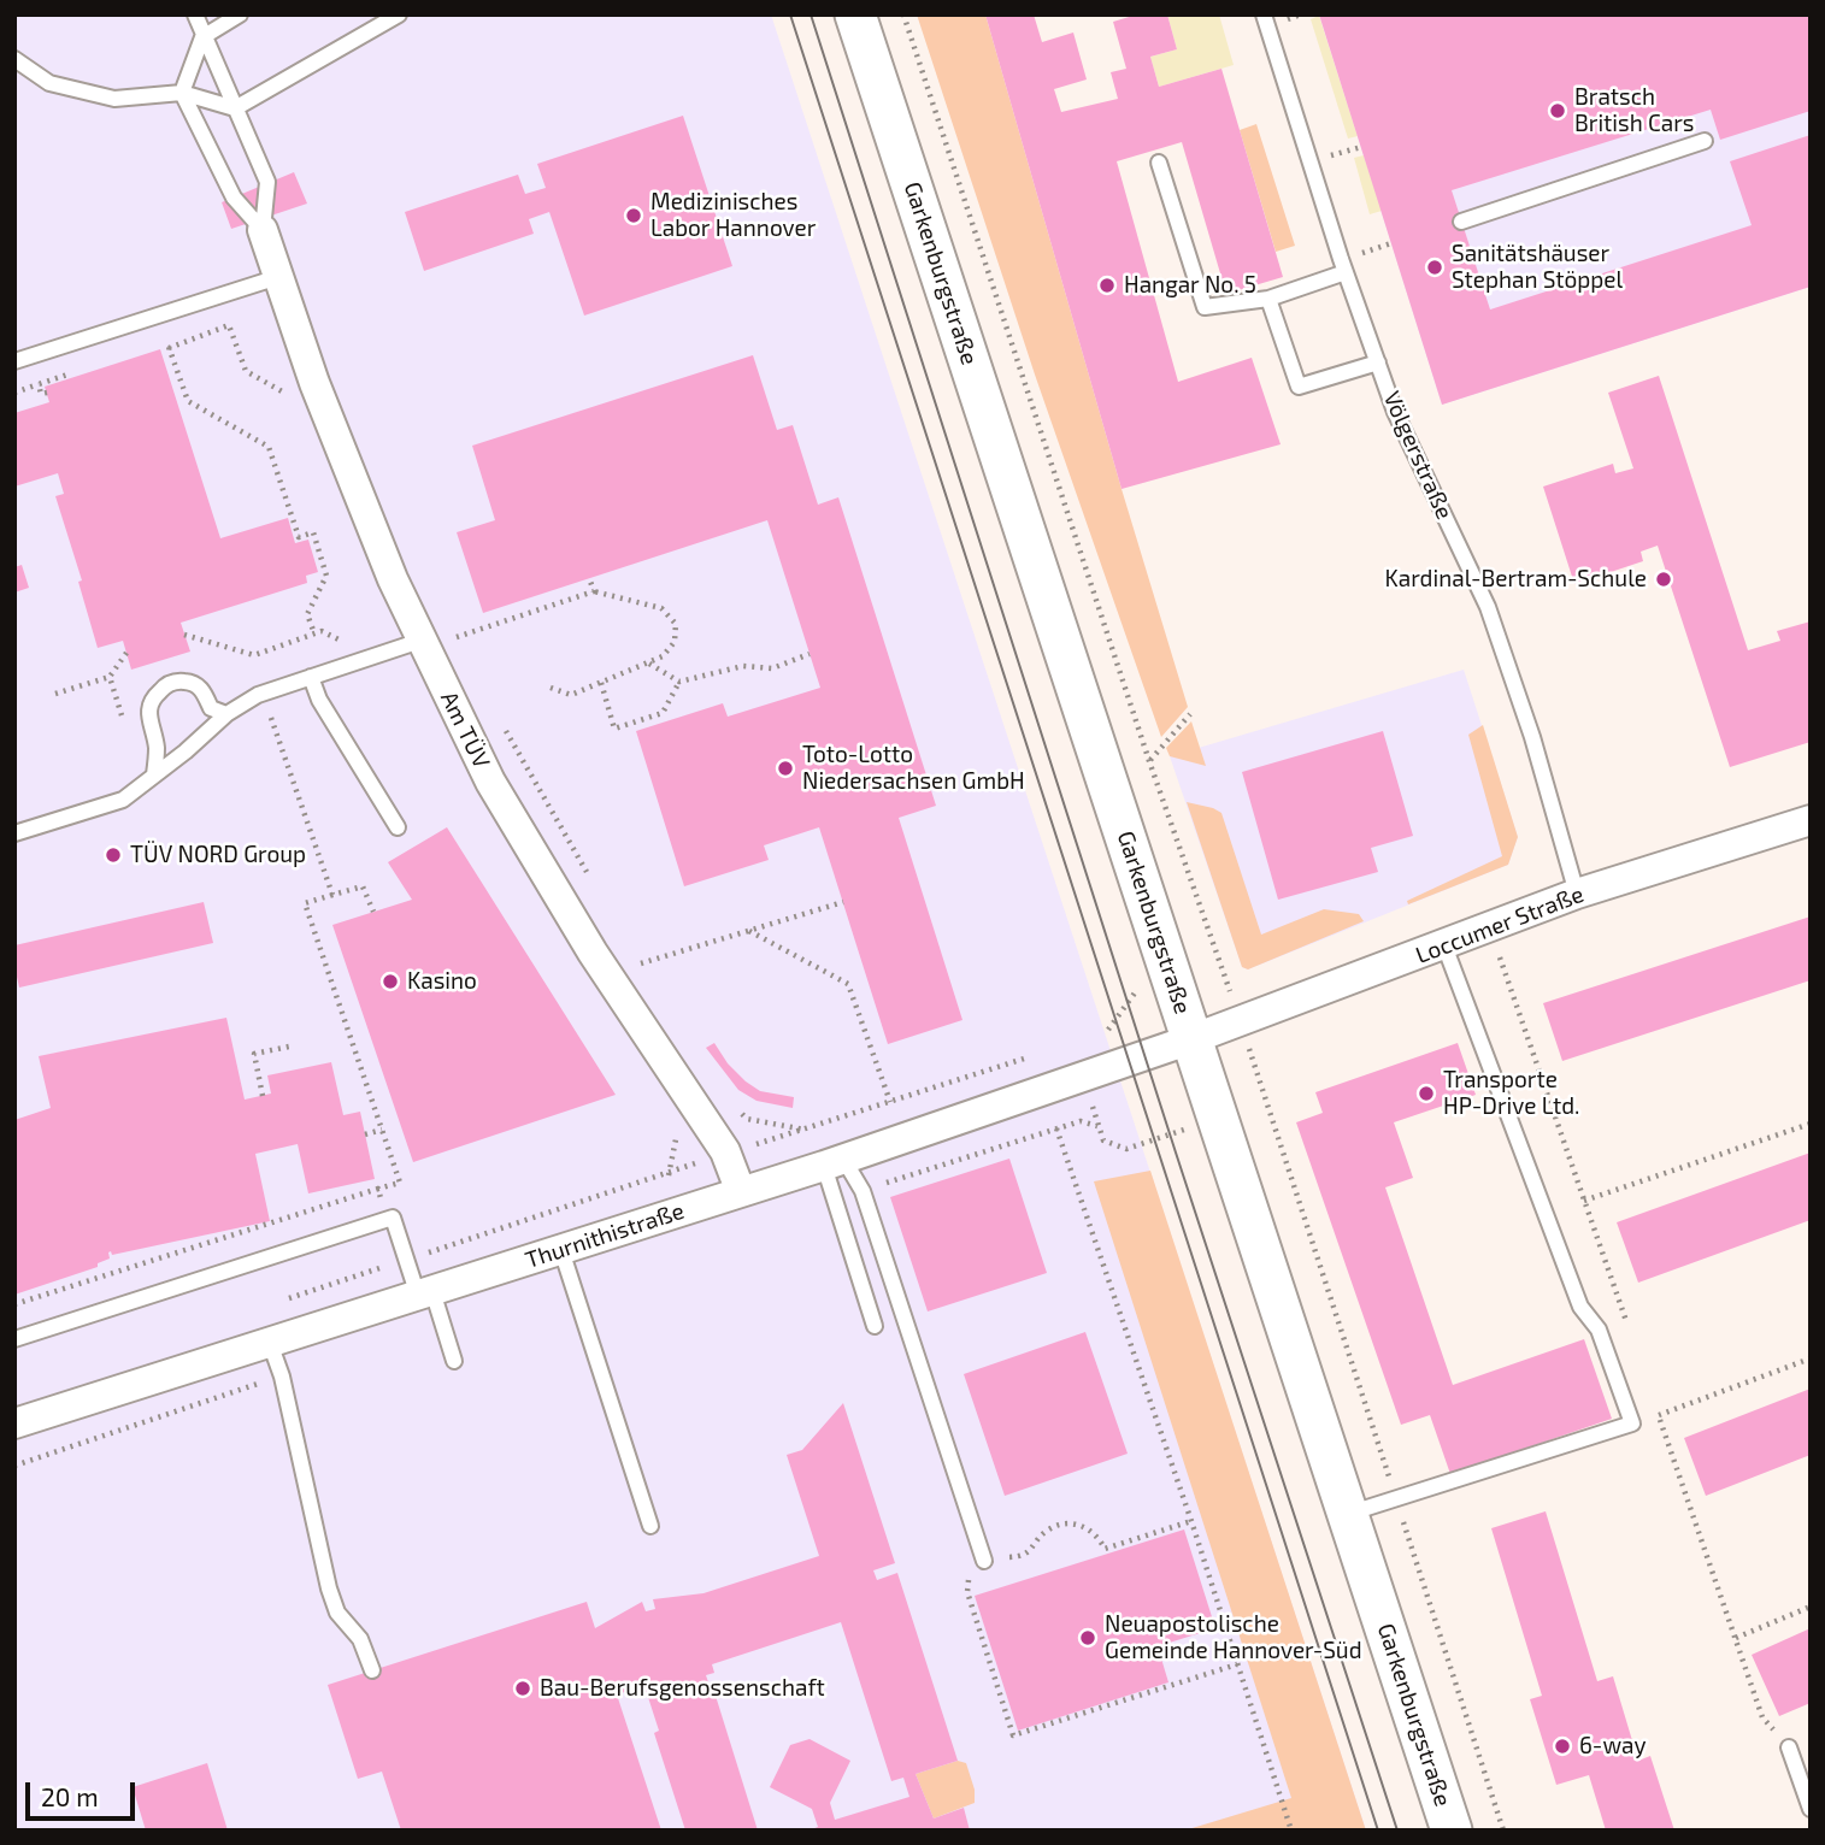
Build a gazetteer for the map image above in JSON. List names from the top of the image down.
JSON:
{
  "streets": {
    "main road": ["Garkenburgstraße"],
    "street": ["Am TÜV", "Loccumer Straße", "Thurnithistraße"],
    "lane": ["Völgerstraße"]
  },
  "crossings": [
    ["Garkenburgstraße", "Loccumer Straße"],
    ["Garkenburgstraße", "Thurnithistraße"],
    ["Völgerstraße", "Loccumer Straße"],
    ["Am TÜV", "Thurnithistraße"],
    ["Loccumer Straße", "Thurnithistraße"]
  ],
  "places": [
    "Bratsch British Cars",
    "Medizinisches Labor Hannover",
    "Sanitätshäuser Stephan Stöppel",
    "Hangar No. 5",
    "Kardinal-Bertram-Schule",
    "Toto-Lotto Niedersachsen GmbH",
    "TÜV NORD Group",
    "Kasino",
    "Transporte HP-Drive Ltd.",
    "Neuapostolische Gemeinde Hannover-Süd",
    "Bau-Berufsgenossenschaft",
    "6-way"
  ],
  "scale_bar": "20 m"
}
